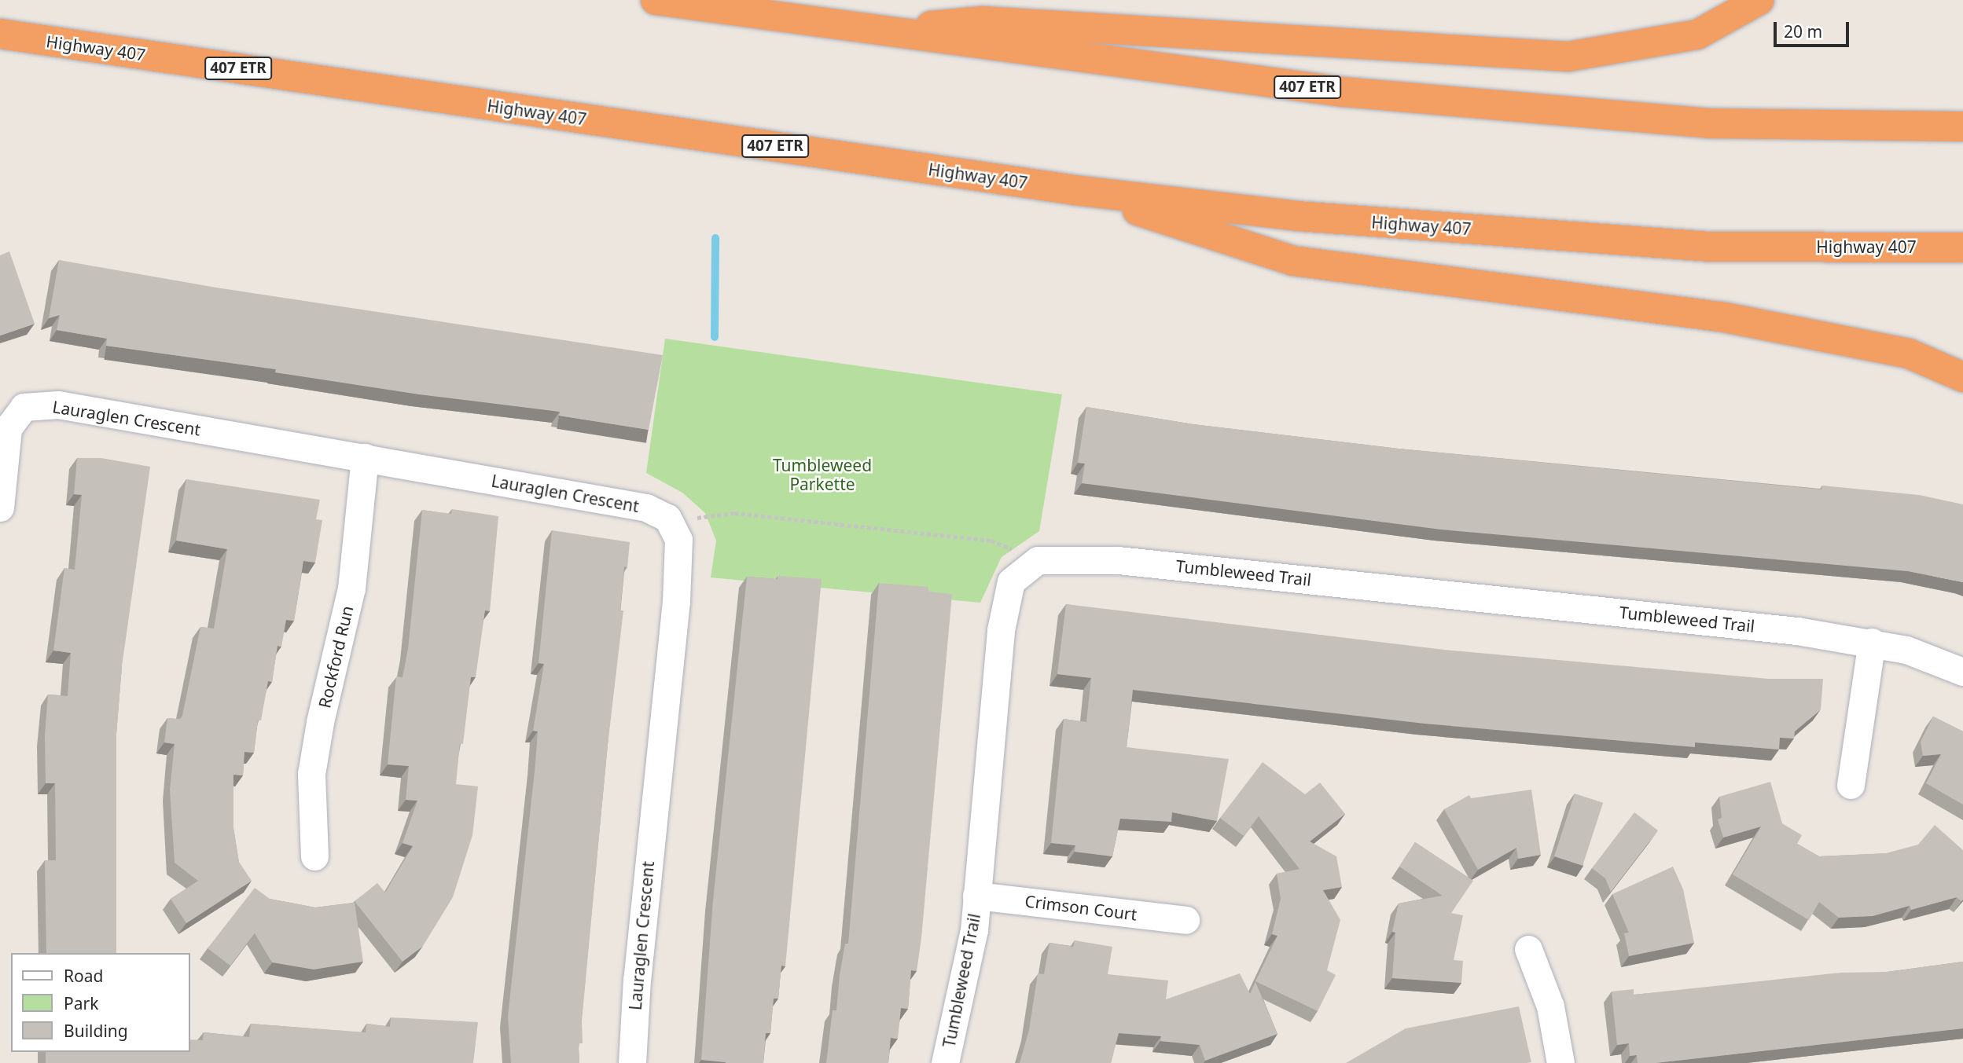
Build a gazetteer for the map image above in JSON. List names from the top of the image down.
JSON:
{
  "streets": {
    "highway": ["Highway 407", "407 ETR"],
    "street": [
      "Lauraglen Crescent",
      "Tumbleweed Trail",
      "Rockford Run",
      "Crimson Court"
    ]
  },
  "crossings": [
    ["Lauraglen Crescent", "Rockford Run"],
    ["Tumbleweed Trail", "Crimson Court"]
  ],
  "parks": ["Tumbleweed Parkette"],
  "legend": ["Road", "Park", "Building"],
  "scale_bar": "20 m"
}
